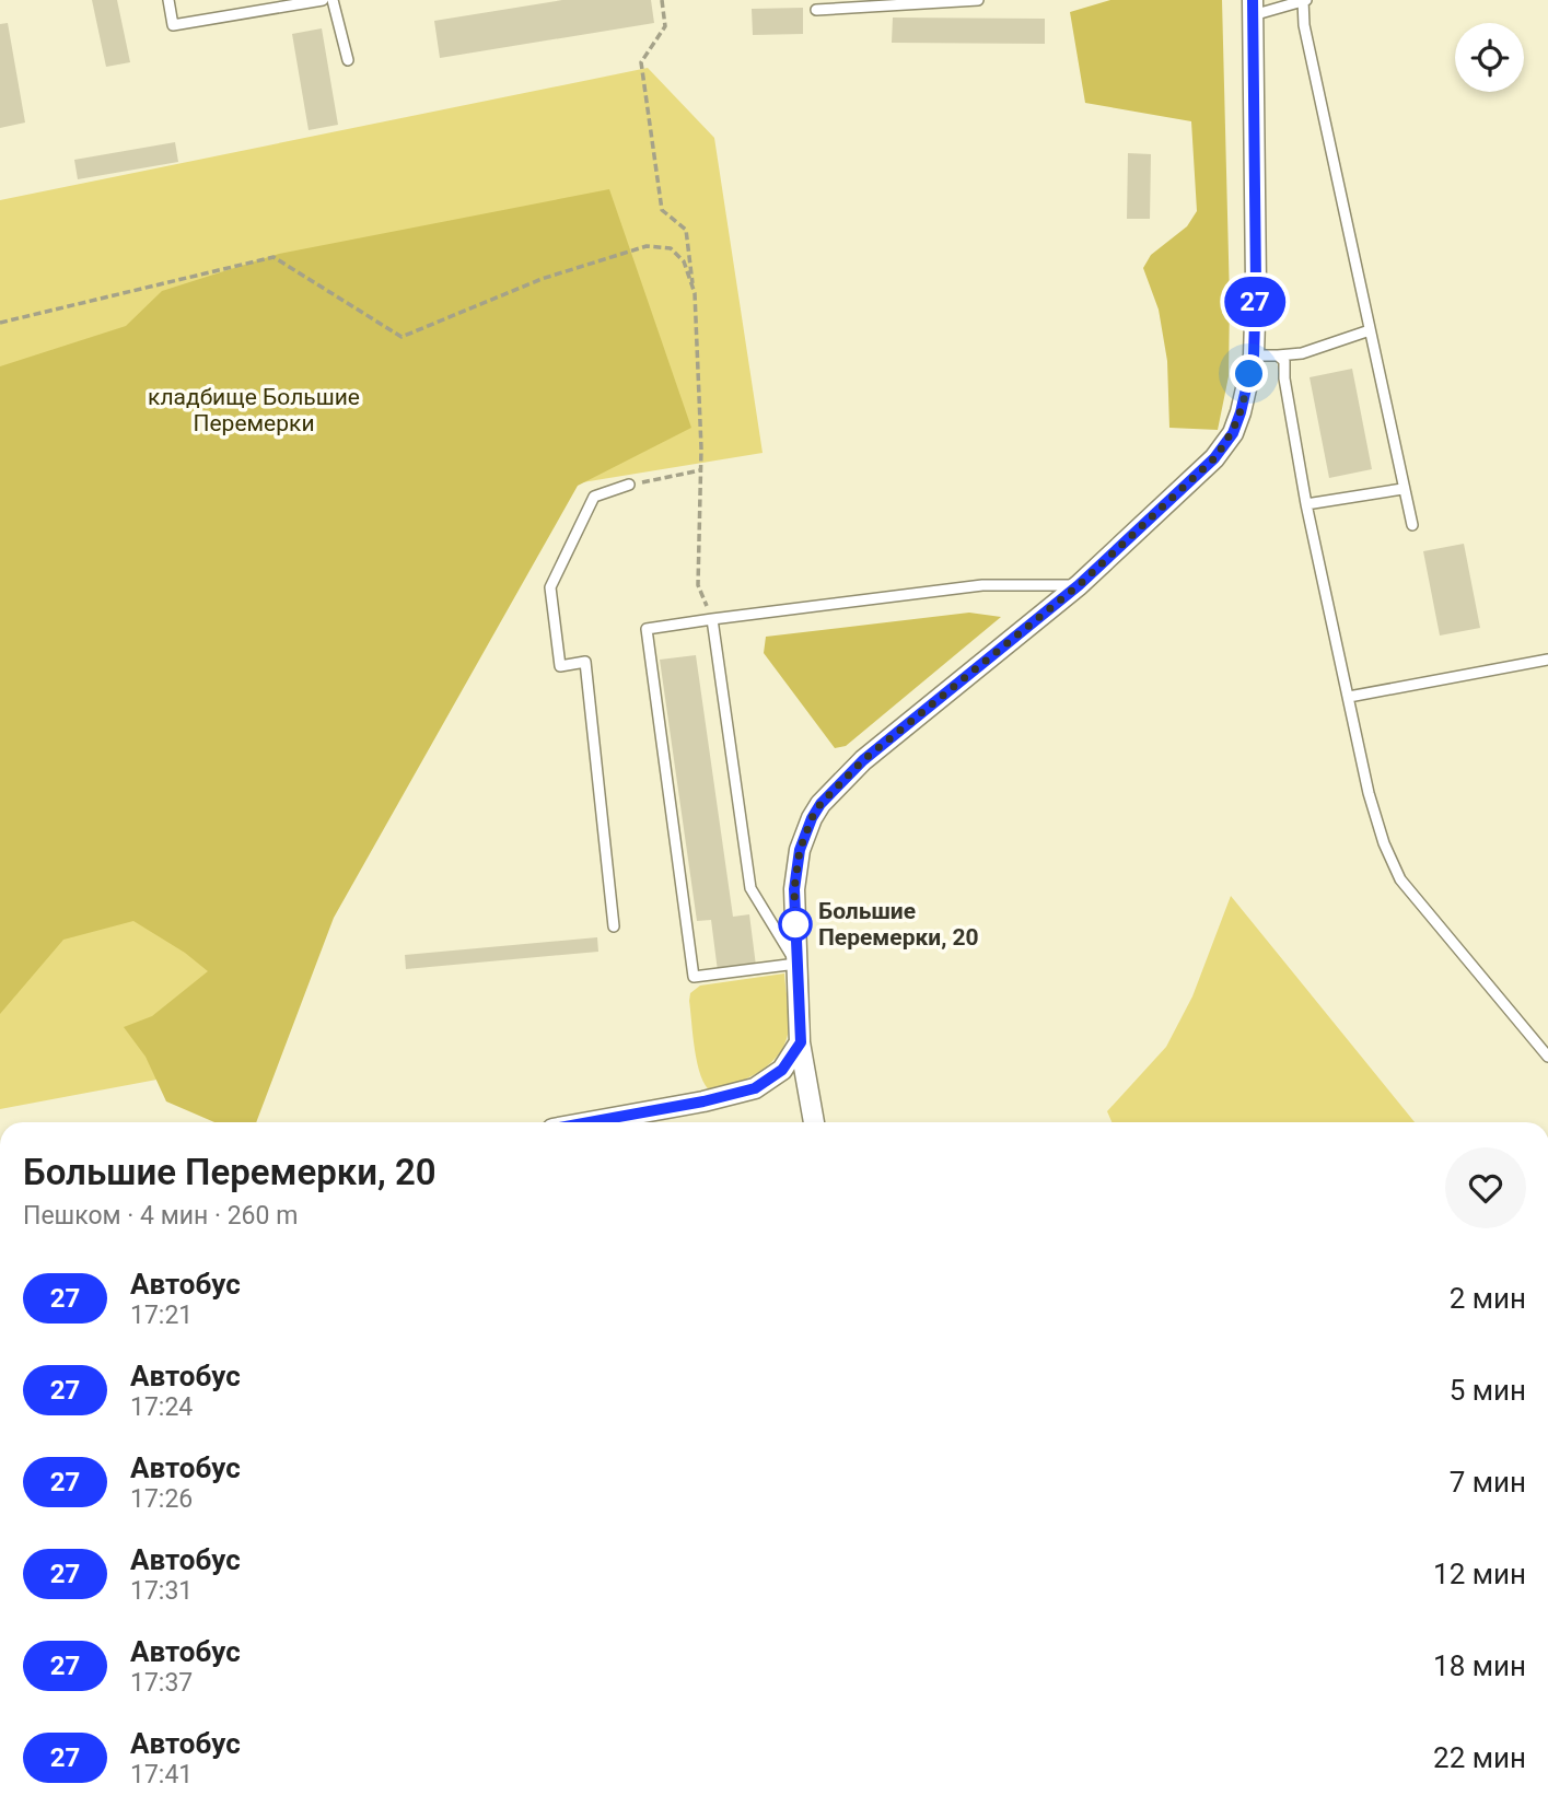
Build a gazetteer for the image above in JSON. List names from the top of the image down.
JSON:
{
  "parks": ["кладбище Большие Перемерки"],
  "places": ["Большие Перемерки, 20"],
  "lines": ["bus line 27"],
  "page": {
    "on_map": "27",
    "heading": ["Большие Перемерки, 20", "Пешком · 4 мин · 260 m"],
    "list": [
      {
        "mark": "27",
        "name": "Автобус",
        "note": "17:21",
        "value": "2 мин"
      },
      {
        "mark": "27",
        "name": "Автобус",
        "note": "17:24",
        "value": "5 мин"
      },
      {
        "mark": "27",
        "name": "Автобус",
        "note": "17:26",
        "value": "7 мин"
      },
      {
        "mark": "27",
        "name": "Автобус",
        "note": "17:31",
        "value": "12 мин"
      },
      {
        "mark": "27",
        "name": "Автобус",
        "note": "17:37",
        "value": "18 мин"
      },
      {
        "mark": "27",
        "name": "Автобус",
        "note": "17:41",
        "value": "22 мин"
      }
    ]
  }
}
